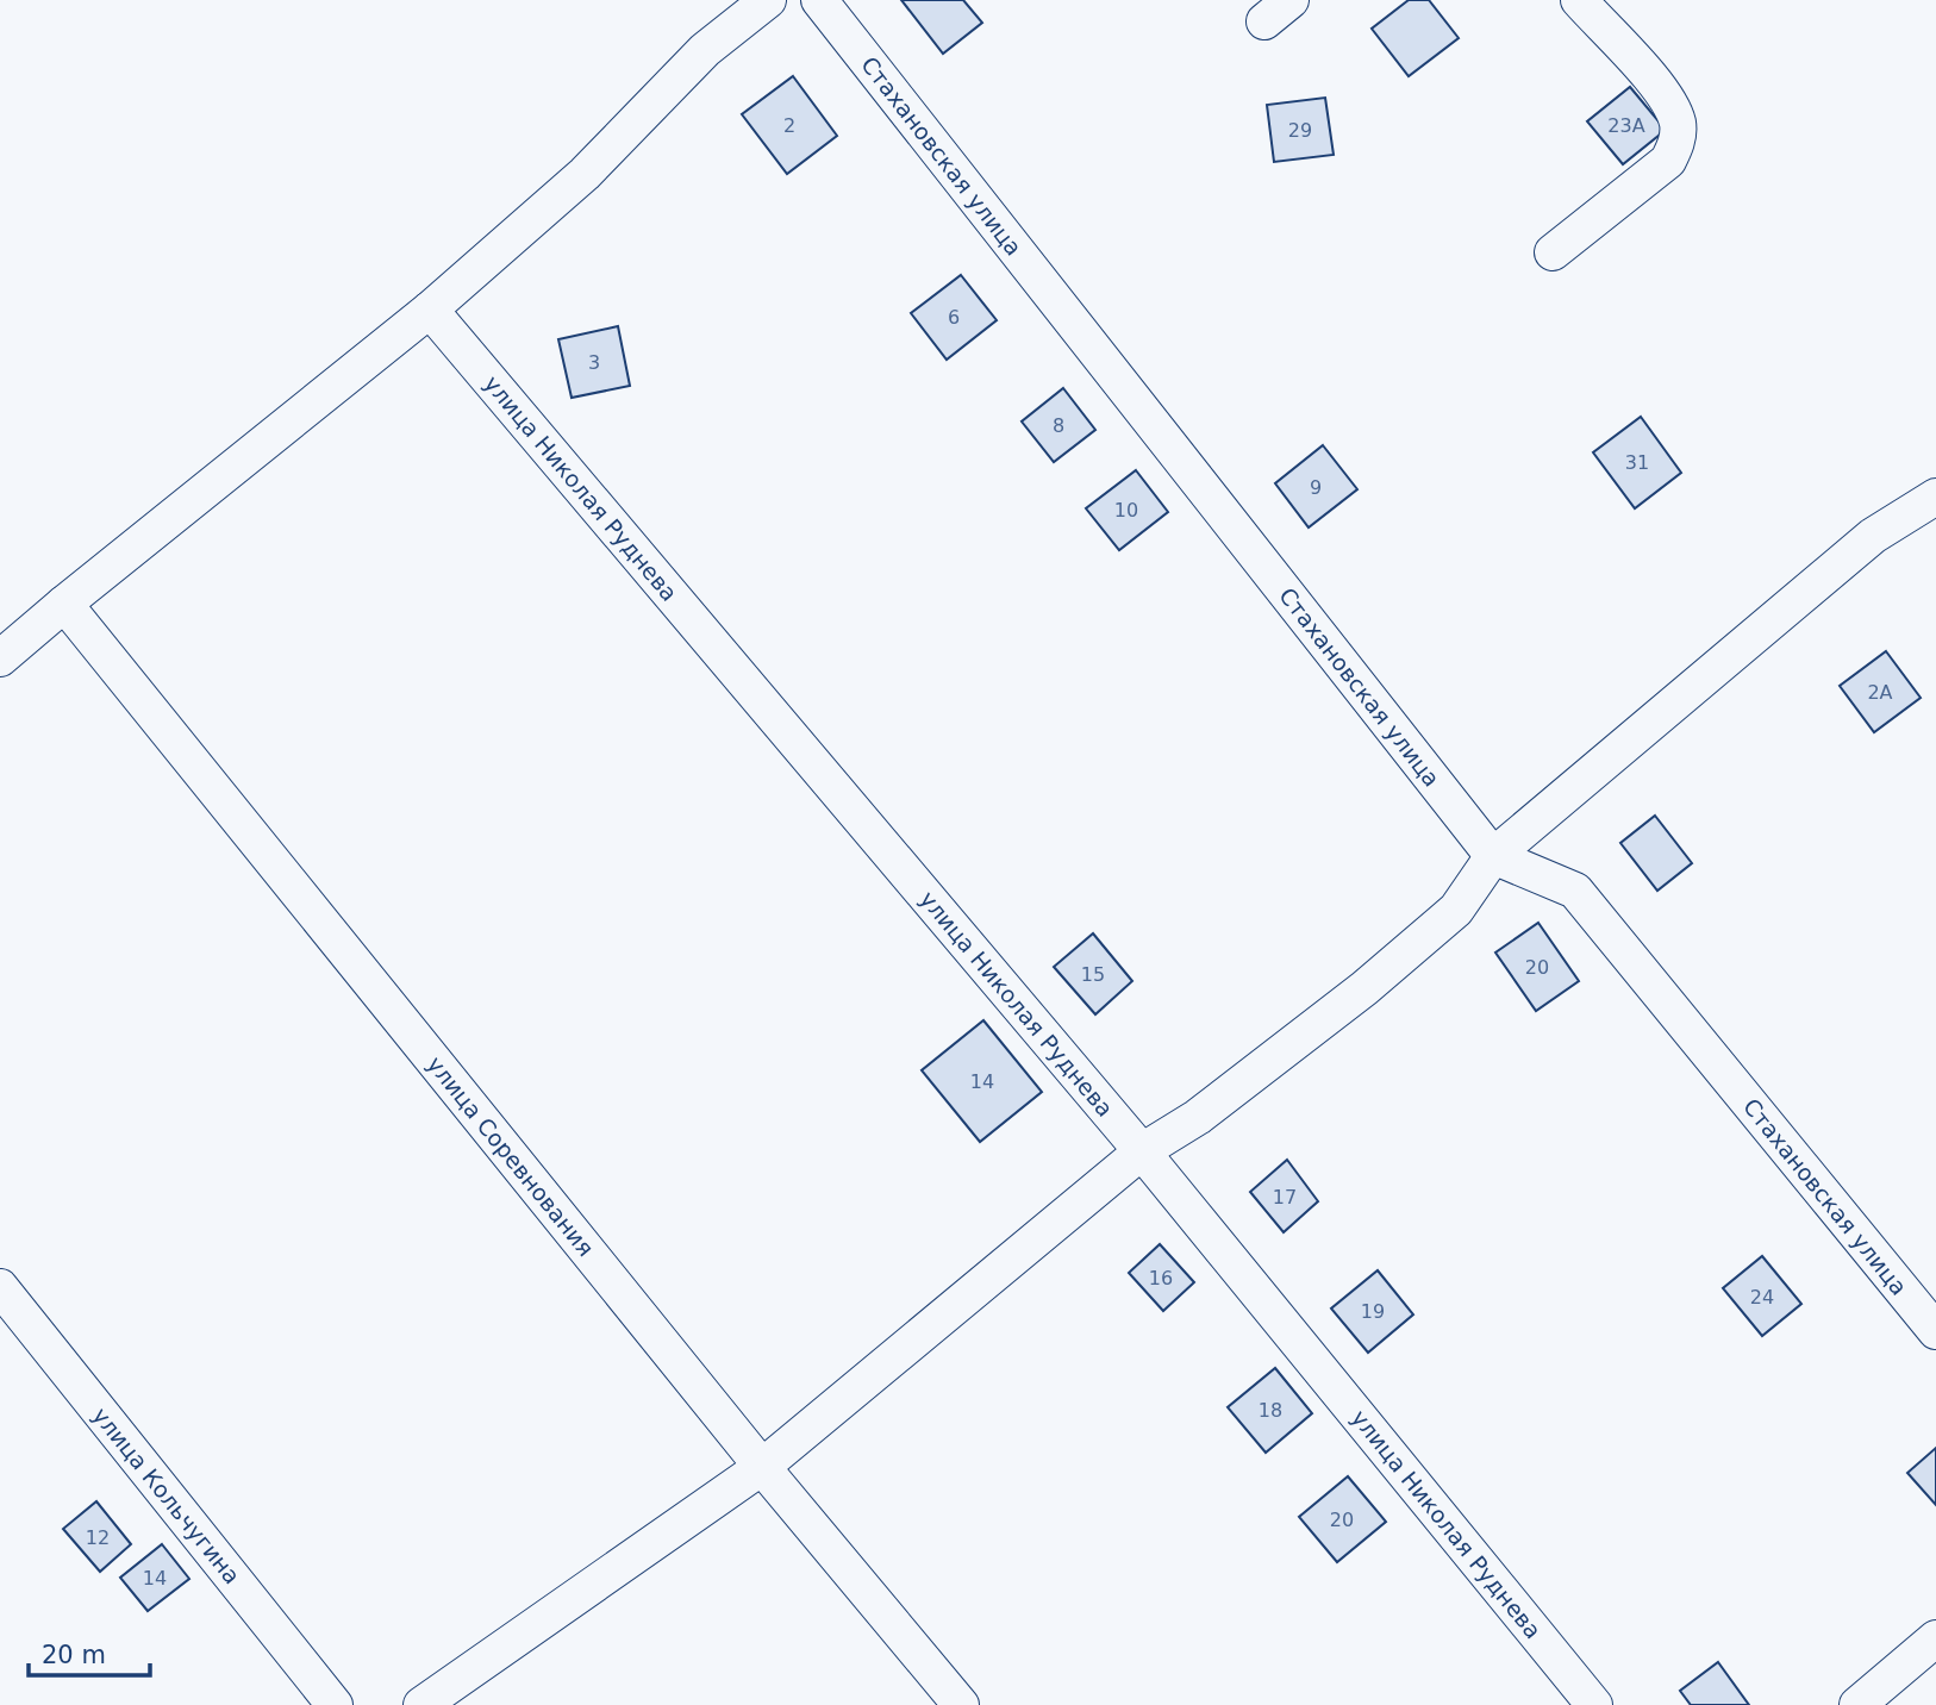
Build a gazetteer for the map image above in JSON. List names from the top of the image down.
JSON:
{
  "streets": {
    "street": [
      "Стахановская улица",
      "улица Николая Руднева",
      "улица Соревнования",
      "улица Кольчугина"
    ]
  },
  "house_numbers": [
    "2",
    "23А",
    "29",
    "6",
    "3",
    "8",
    "31",
    "9",
    "10",
    "2А",
    "20",
    "15",
    "14",
    "17",
    "16",
    "24",
    "19",
    "18",
    "20",
    "12",
    "14"
  ],
  "scale_bar": "20 m"
}
